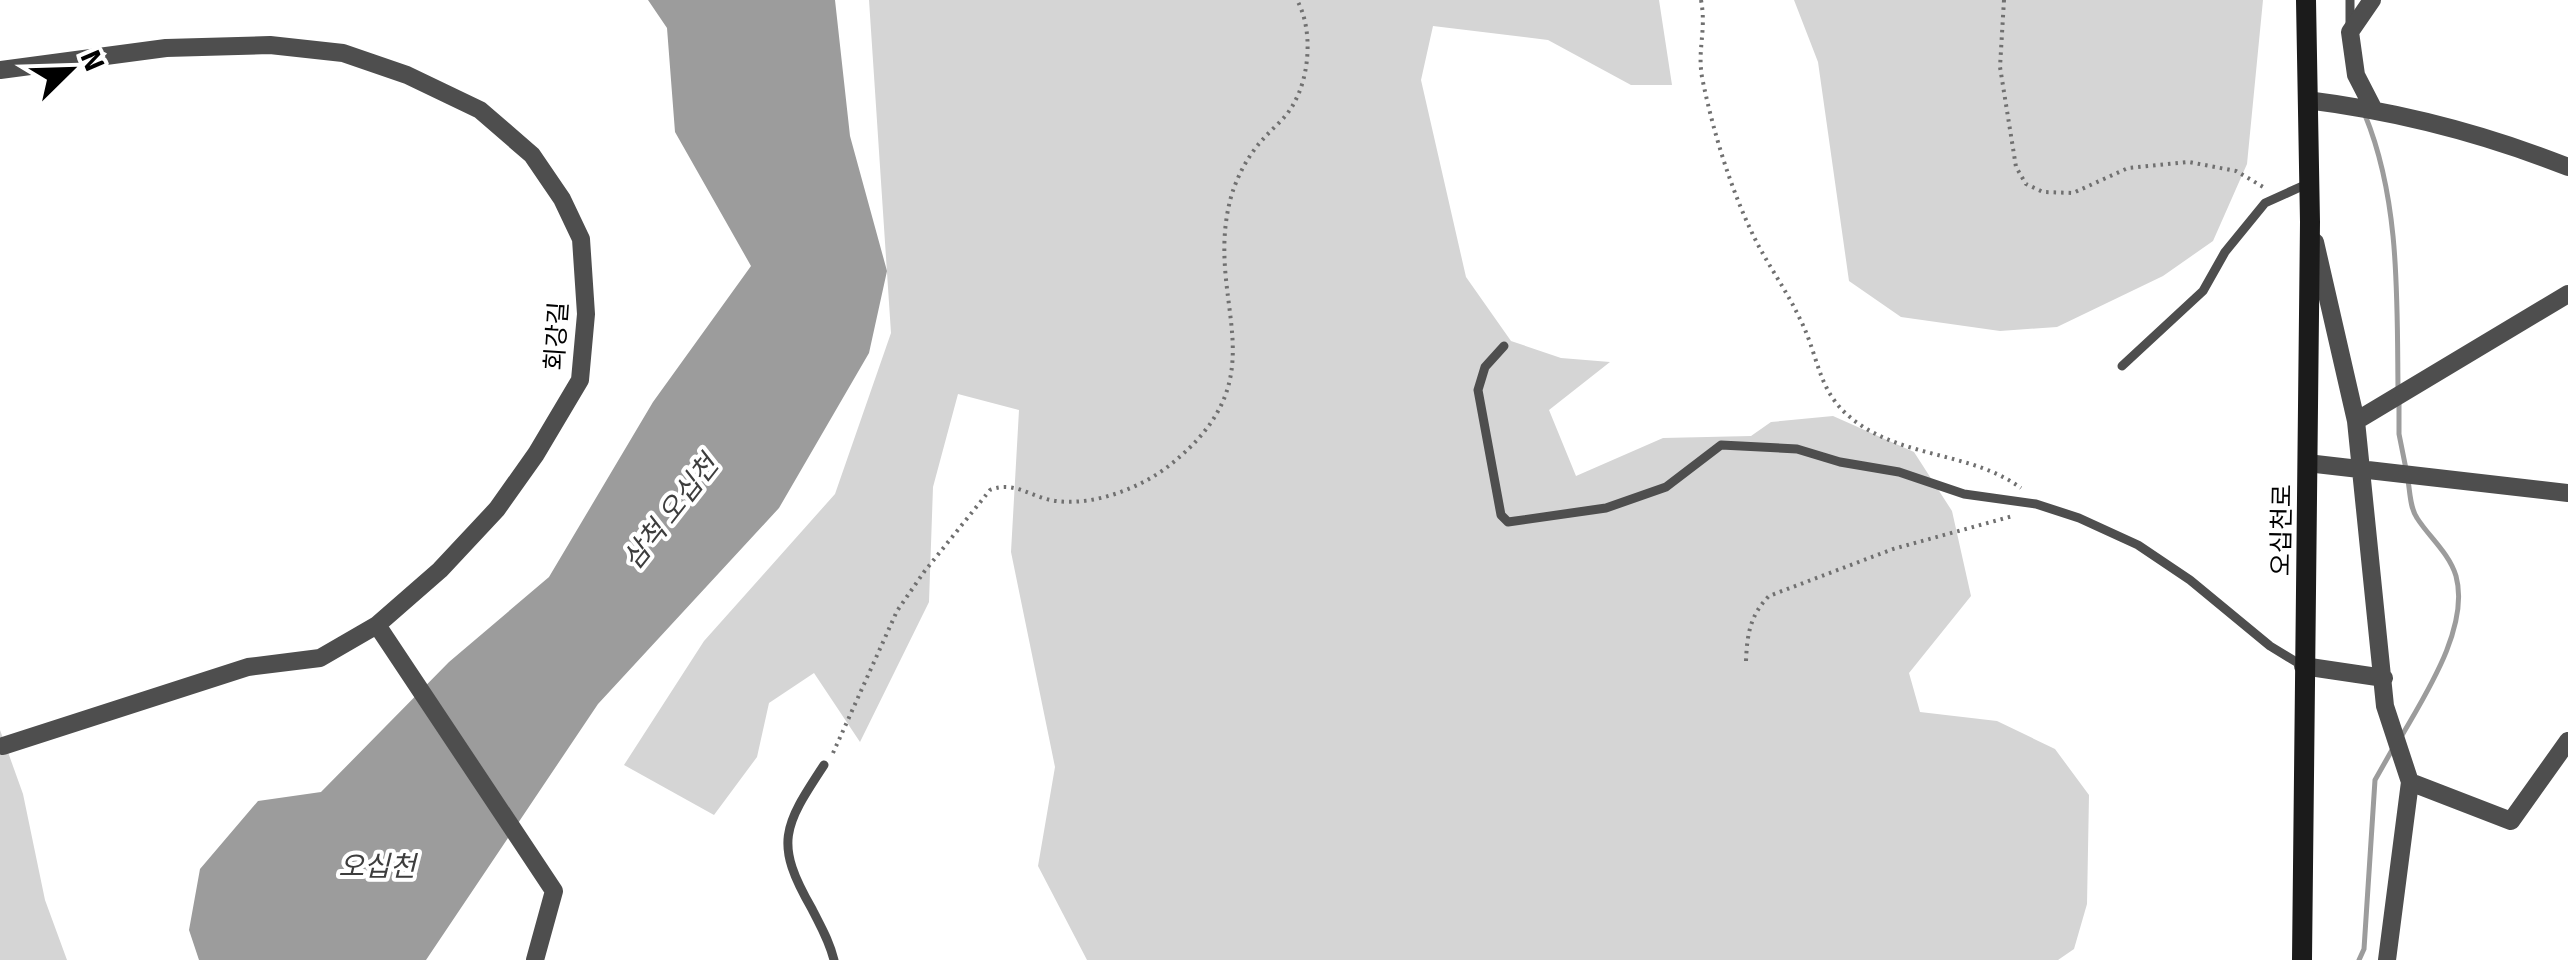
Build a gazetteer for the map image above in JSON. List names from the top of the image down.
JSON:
{
  "streets": {
    "street": ["회강길", "오십천로"]
  },
  "water": ["삼척 오십천", "오십천"],
  "north": "top right"
}
